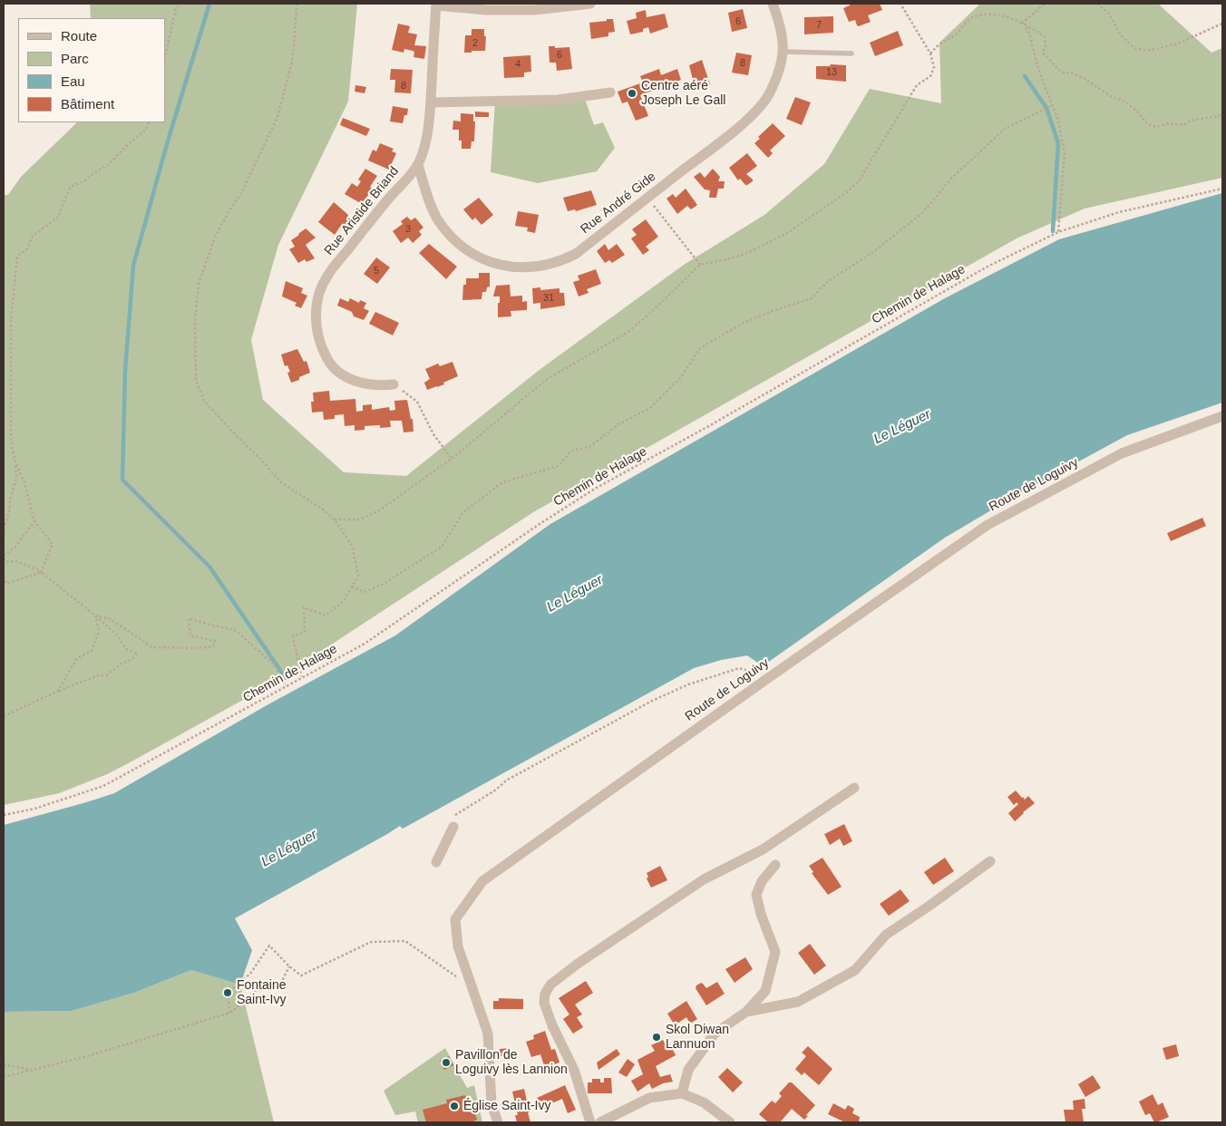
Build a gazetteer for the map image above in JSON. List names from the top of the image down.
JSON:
{
  "streets": {
    "street": ["Rue André Gide", "Rue Aristide Briand", "Route de Loguivy"],
    "path": ["Chemin de Halage"]
  },
  "crossings": [
    ["Rue André Gide", "Rue Aristide Briand"]
  ],
  "water": ["Le Léguer"],
  "places": [
    "Centre aéré Joseph Le Gall",
    "Fontaine Saint-Ivy",
    "Skol Diwan Lannuon",
    "Pavillon de Loguivy lès Lannion",
    "Église Saint-Ivy"
  ],
  "house_numbers": [
    "6",
    "7",
    "2",
    "6",
    "8",
    "4",
    "13",
    "8",
    "3",
    "5",
    "31"
  ],
  "legend": [
    "Route",
    "Parc",
    "Eau",
    "Bâtiment"
  ]
}
